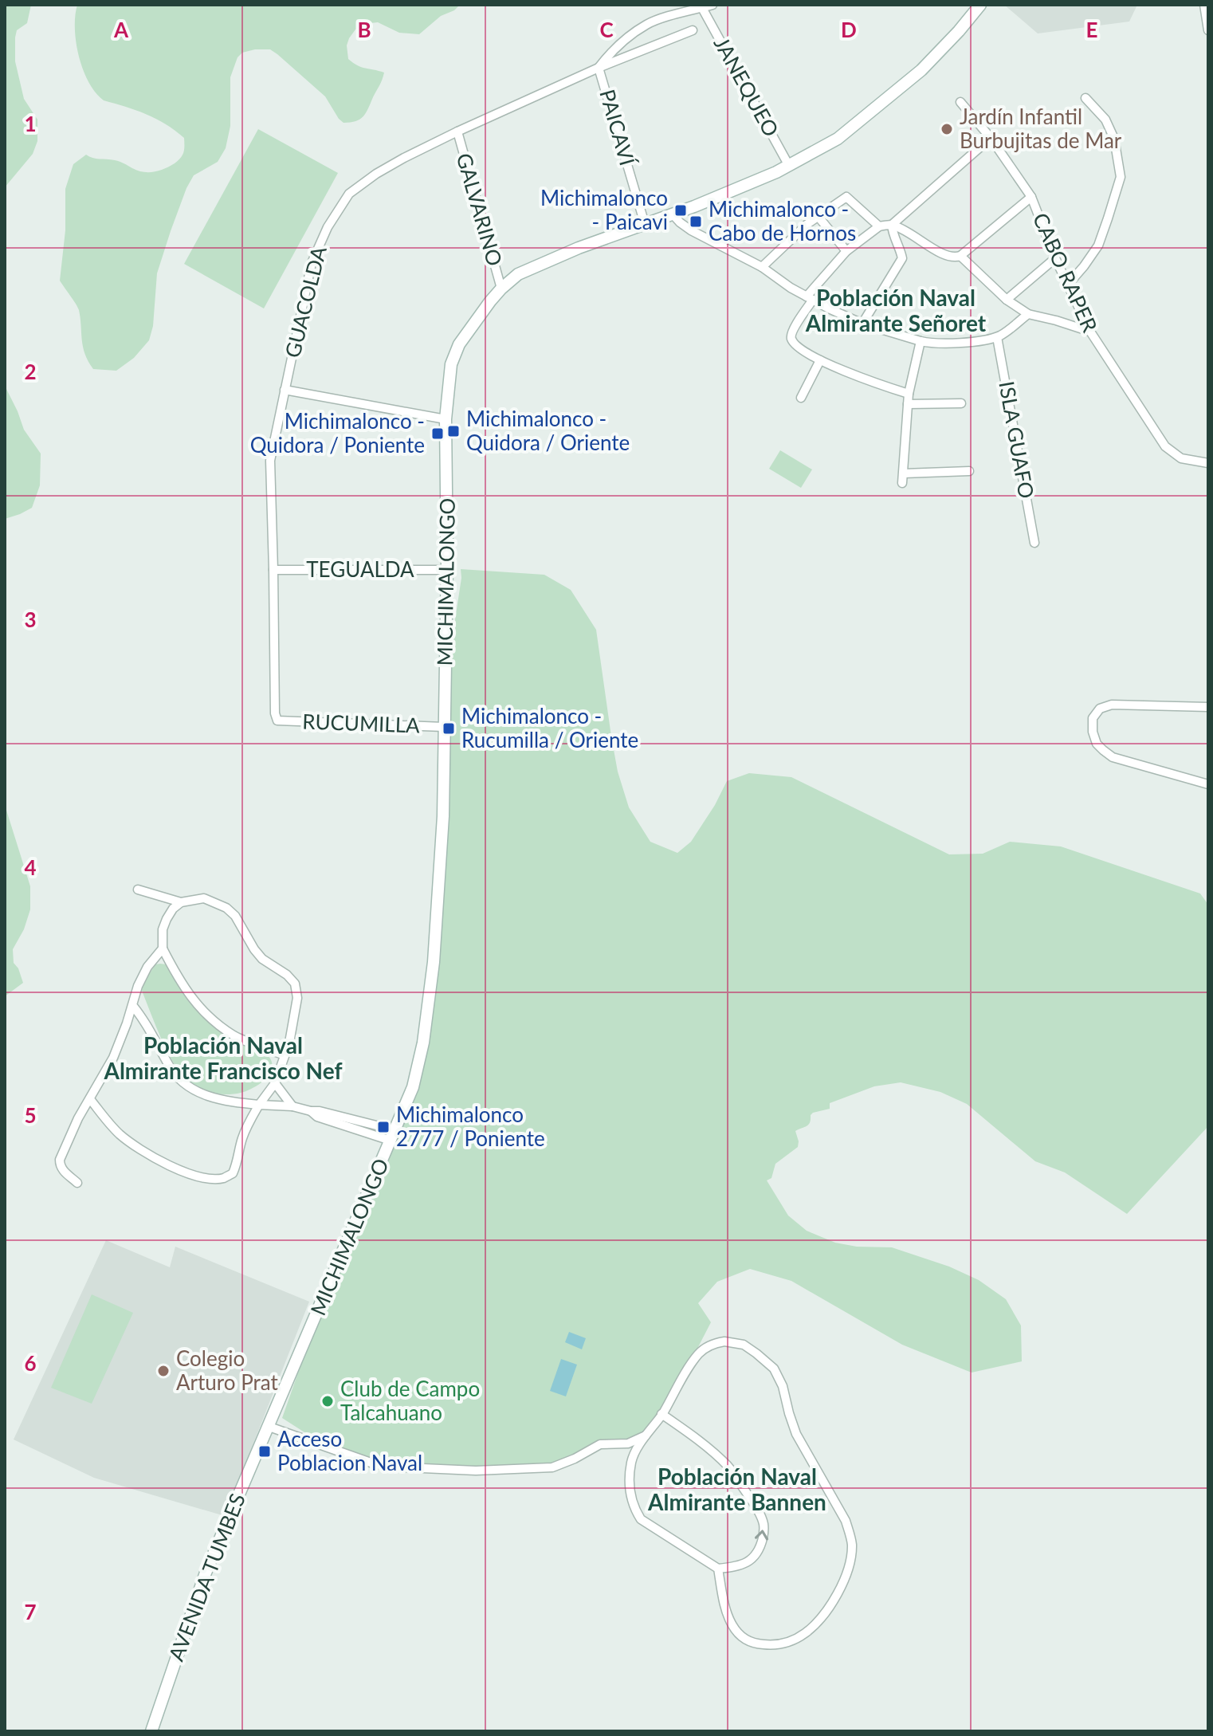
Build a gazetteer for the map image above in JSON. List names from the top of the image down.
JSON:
{
  "streets": {
    "main road": ["MICHIMALONGO", "AVENIDA TUMBES"],
    "street": [
      "JANEQUEO",
      "PAICAVÍ",
      "GALVARINO",
      "CABO RAPER",
      "GUACOLDA",
      "ISLA GUAFO",
      "TEGUALDA",
      "RUCUMILLA"
    ]
  },
  "crossings": [
    ["JANEQUEO", "MICHIMALONGO"],
    ["PAICAVÍ", "GUACOLDA"],
    ["PAICAVÍ", "MICHIMALONGO"],
    ["GALVARINO", "GUACOLDA"],
    ["GALVARINO", "MICHIMALONGO"],
    ["GUACOLDA", "TEGUALDA"],
    ["GUACOLDA", "RUCUMILLA"],
    ["TEGUALDA", "MICHIMALONGO"],
    ["MICHIMALONGO", "RUCUMILLA"],
    ["MICHIMALONGO", "AVENIDA TUMBES"]
  ],
  "districts": ["Población Naval Almirante Señoret", "Población Naval Almirante Francisco Nef", "Población Naval Almirante Bannen"],
  "places": {
    "other": ["Jardín Infantil Burbujitas de Mar", "Colegio Arturo Prat", "Club de Campo Talcahuano"],
    "transit": [
      "Michimalonco - Paicavi",
      "Michimalonco - Cabo de Hornos",
      "Michimalonco - Quidora / Oriente",
      "Michimalonco - Quidora / Poniente",
      "Michimalonco - Rucumilla / Oriente",
      "Michimalonco 2777 / Poniente",
      "Acceso Poblacion Naval"
    ]
  },
  "grid": {
    "columns": [
      "A",
      "B",
      "C",
      "D",
      "E"
    ],
    "rows": [
      "1",
      "2",
      "3",
      "4",
      "5",
      "6",
      "7"
    ]
  }
}
